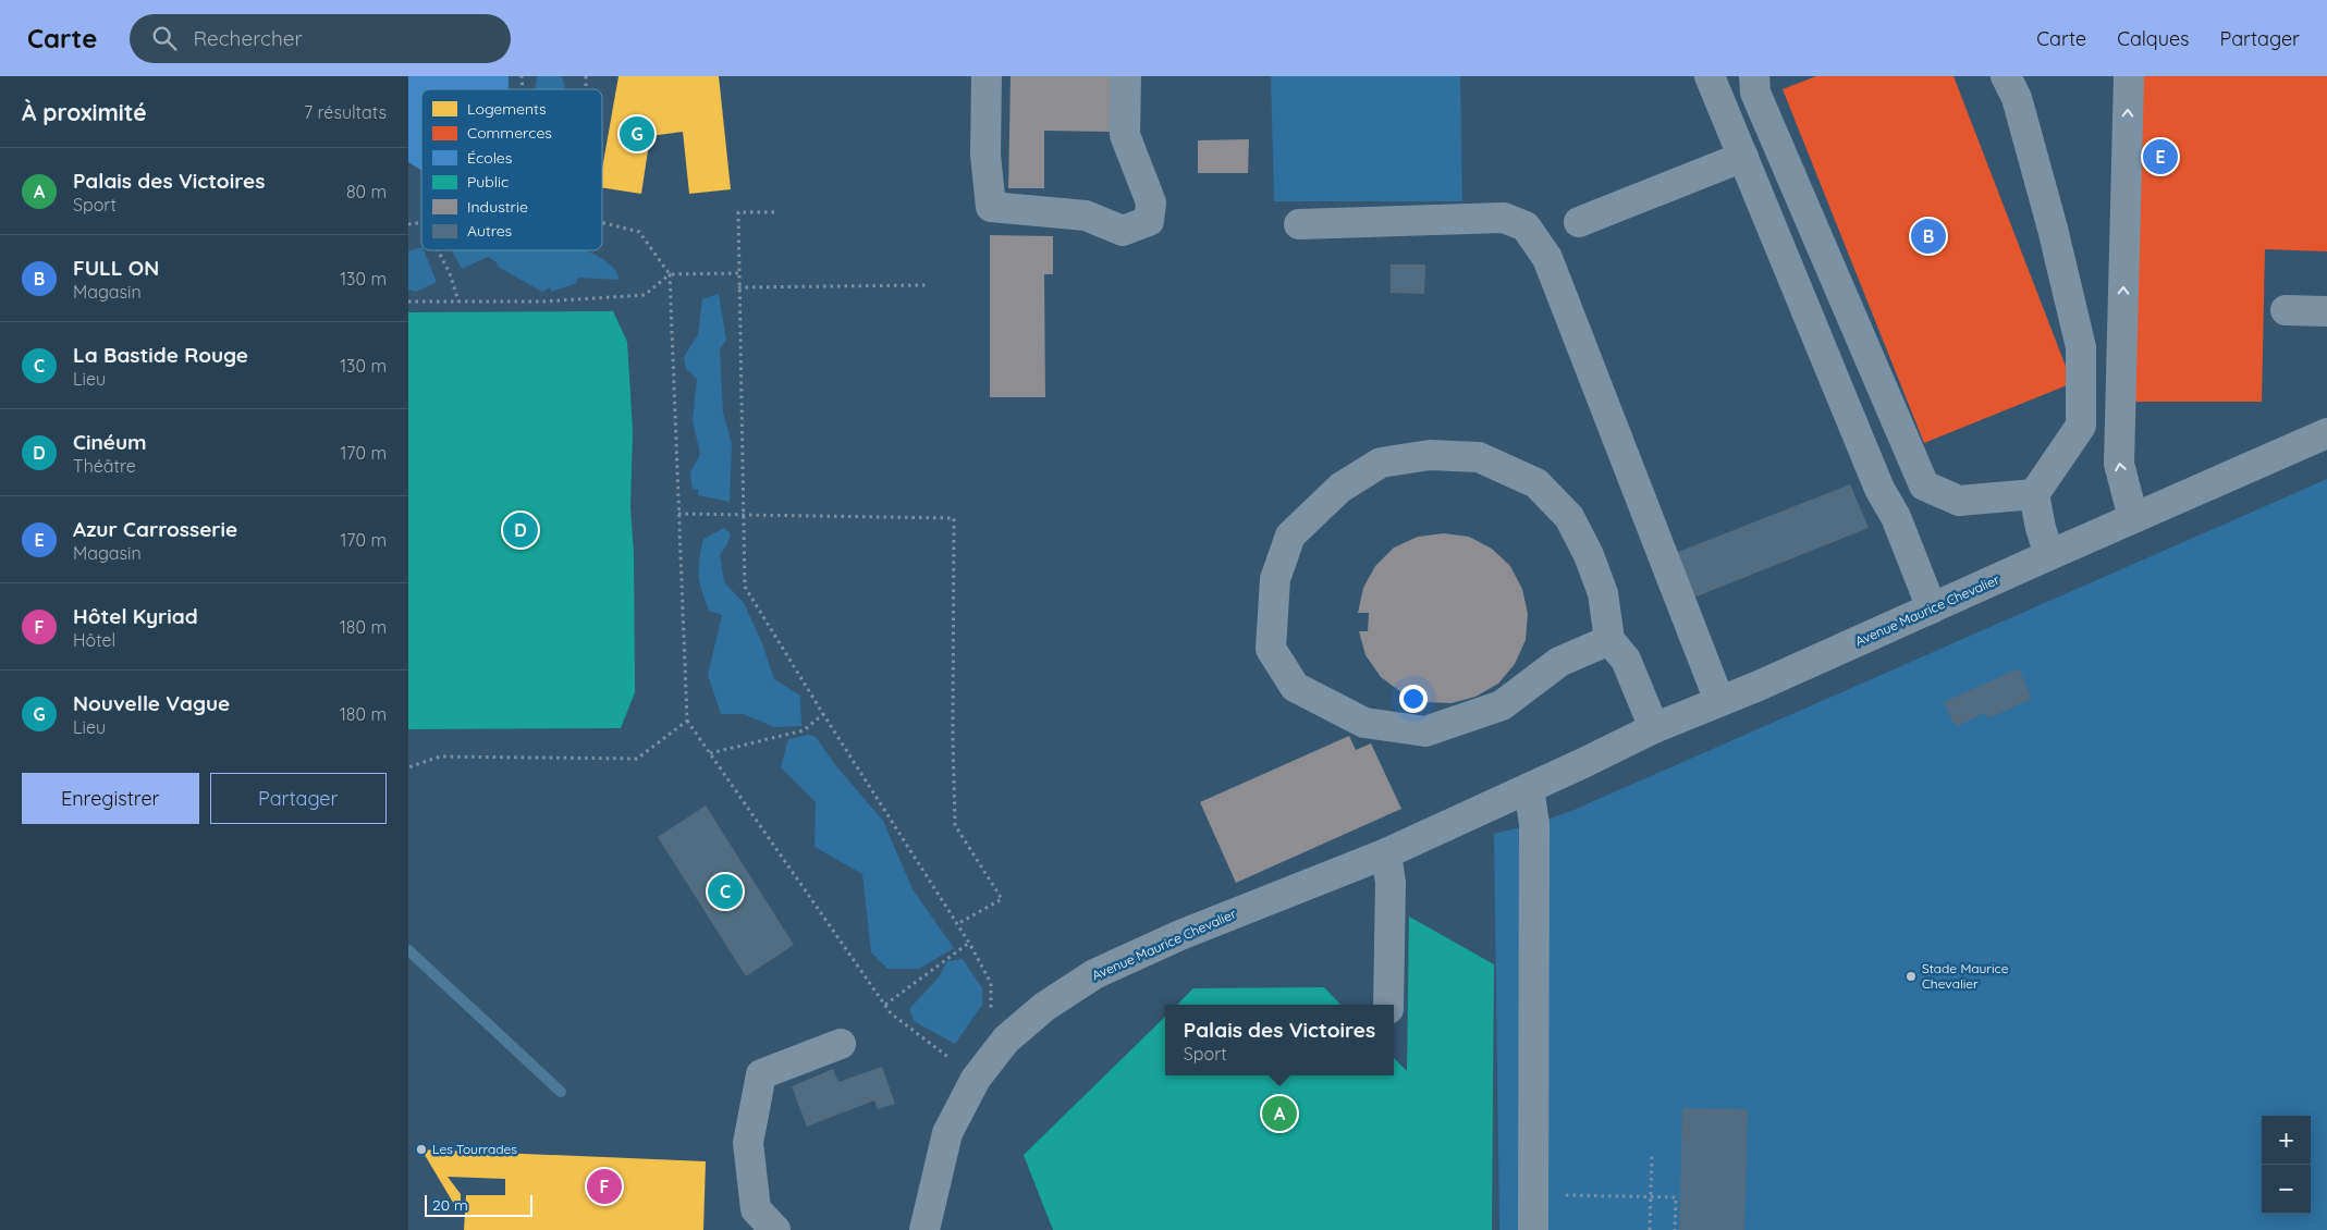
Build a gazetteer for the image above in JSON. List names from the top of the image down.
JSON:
{
  "streets": {
    "street": ["Avenue Maurice Chevalier"]
  },
  "places": ["Stade Maurice Chevalier", "Les Tourrades"],
  "legend": [
    "Logements",
    "Commerces",
    "Écoles",
    "Public",
    "Industrie",
    "Autres"
  ],
  "scale_bar": "20 m",
  "page": {
    "header": "Carte",
    "search": "Rechercher",
    "nav": ["Carte", "Calques", "Partager"],
    "heading": ["À proximité", "7 résultats"],
    "pins": [
      "G",
      "E",
      "B",
      "D",
      "C",
      "A",
      "F"
    ],
    "list": [
      {
        "mark": "A",
        "name": "Palais des Victoires",
        "note": "Sport",
        "value": "80 m"
      },
      {
        "mark": "B",
        "name": "FULL ON",
        "note": "Magasin",
        "value": "130 m"
      },
      {
        "mark": "C",
        "name": "La Bastide Rouge",
        "note": "Lieu",
        "value": "130 m"
      },
      {
        "mark": "D",
        "name": "Cinéum",
        "note": "Théâtre",
        "value": "170 m"
      },
      {
        "mark": "E",
        "name": "Azur Carrosserie",
        "note": "Magasin",
        "value": "170 m"
      },
      {
        "mark": "F",
        "name": "Hôtel Kyriad",
        "note": "Hôtel",
        "value": "180 m"
      },
      {
        "mark": "G",
        "name": "Nouvelle Vague",
        "note": "Lieu",
        "value": "180 m"
      }
    ],
    "buttons": ["Enregistrer", "Partager"],
    "popup": ["Palais des Victoires", "Sport"],
    "map_buttons": ["+", "−"],
    "scale": "20 m"
  }
}
